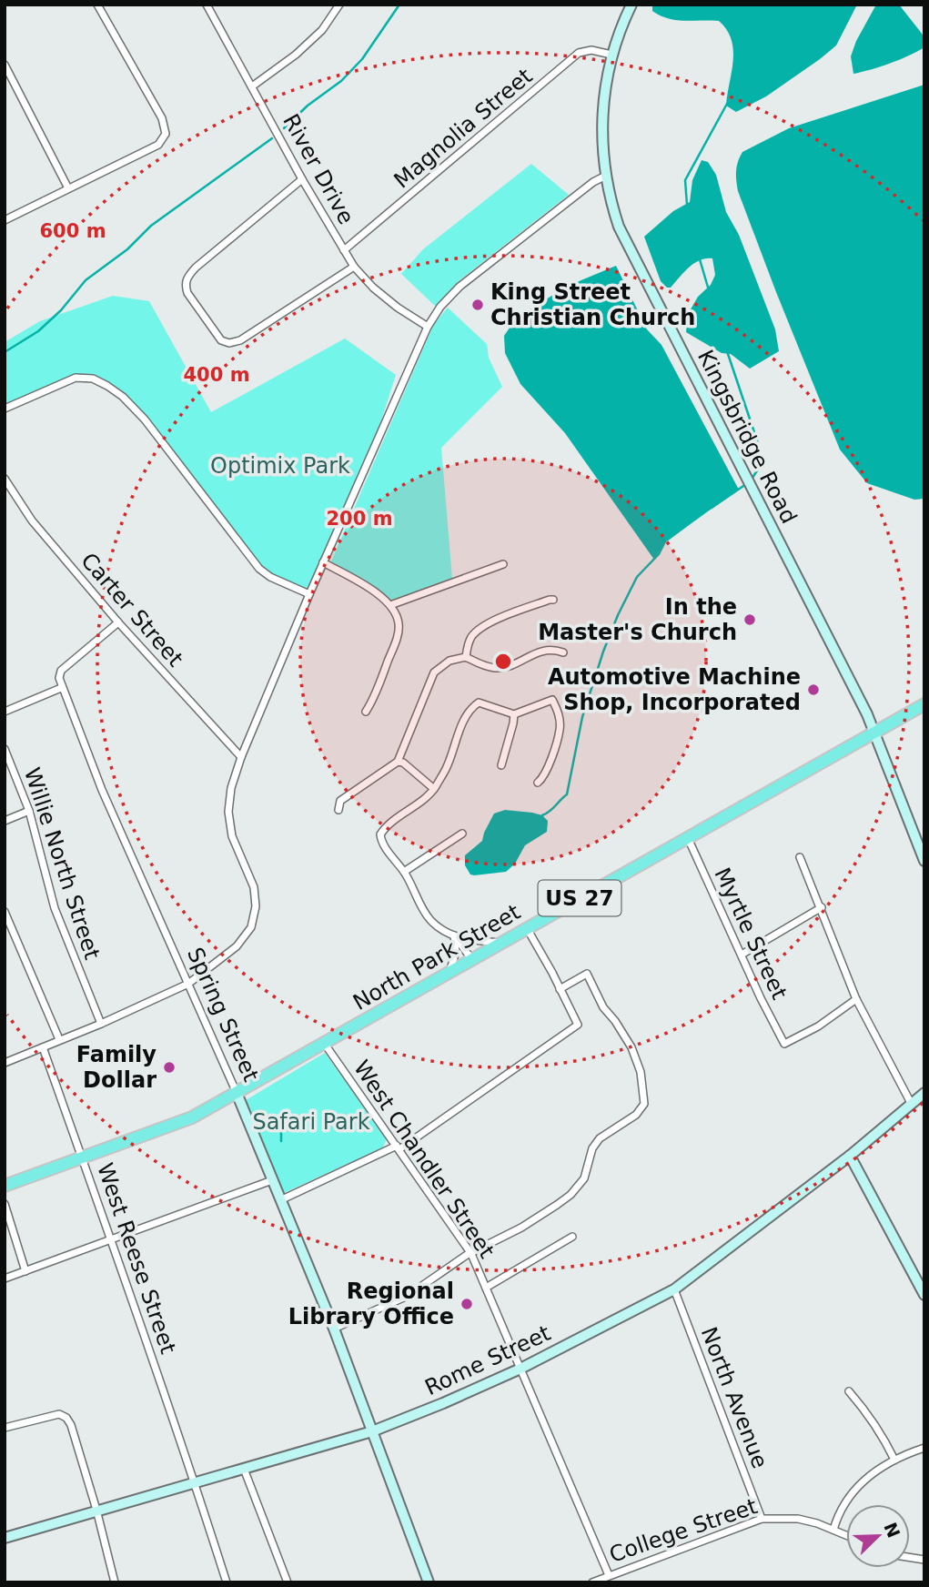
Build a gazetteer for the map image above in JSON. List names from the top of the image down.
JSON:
{
  "streets": {
    "main road": ["US 27", "North Park Street"],
    "street": [
      "Magnolia Street",
      "River Drive",
      "Kingsbridge Road",
      "Carter Street",
      "Willie North Street",
      "Myrtle Street",
      "Spring Street",
      "West Chandler Street",
      "West Reese Street",
      "Rome Street",
      "North Avenue",
      "College Street"
    ]
  },
  "crossings": [
    ["Magnolia Street", "River Drive"],
    ["Magnolia Street", "Kingsbridge Road"],
    ["Kingsbridge Road", "US 27"],
    ["Kingsbridge Road", "North Park Street"],
    ["US 27", "North Park Street"],
    ["Myrtle Street", "North Park Street"],
    ["North Park Street", "Spring Street"],
    ["North Park Street", "West Chandler Street"],
    ["North Park Street", "West Reese Street"],
    ["Spring Street", "Rome Street"],
    ["West Chandler Street", "Rome Street"],
    ["West Chandler Street", "College Street"],
    ["West Reese Street", "Rome Street"],
    ["Rome Street", "North Avenue"],
    ["North Avenue", "College Street"]
  ],
  "parks": ["Optimix Park", "Safari Park"],
  "places": [
    "King Street Christian Church",
    "In the Master's Church",
    "Automotive Machine Shop, Incorporated",
    "Family Dollar",
    "Regional Library Office"
  ],
  "north": "top right",
  "rings": ["600 m", "400 m", "200 m"]
}
